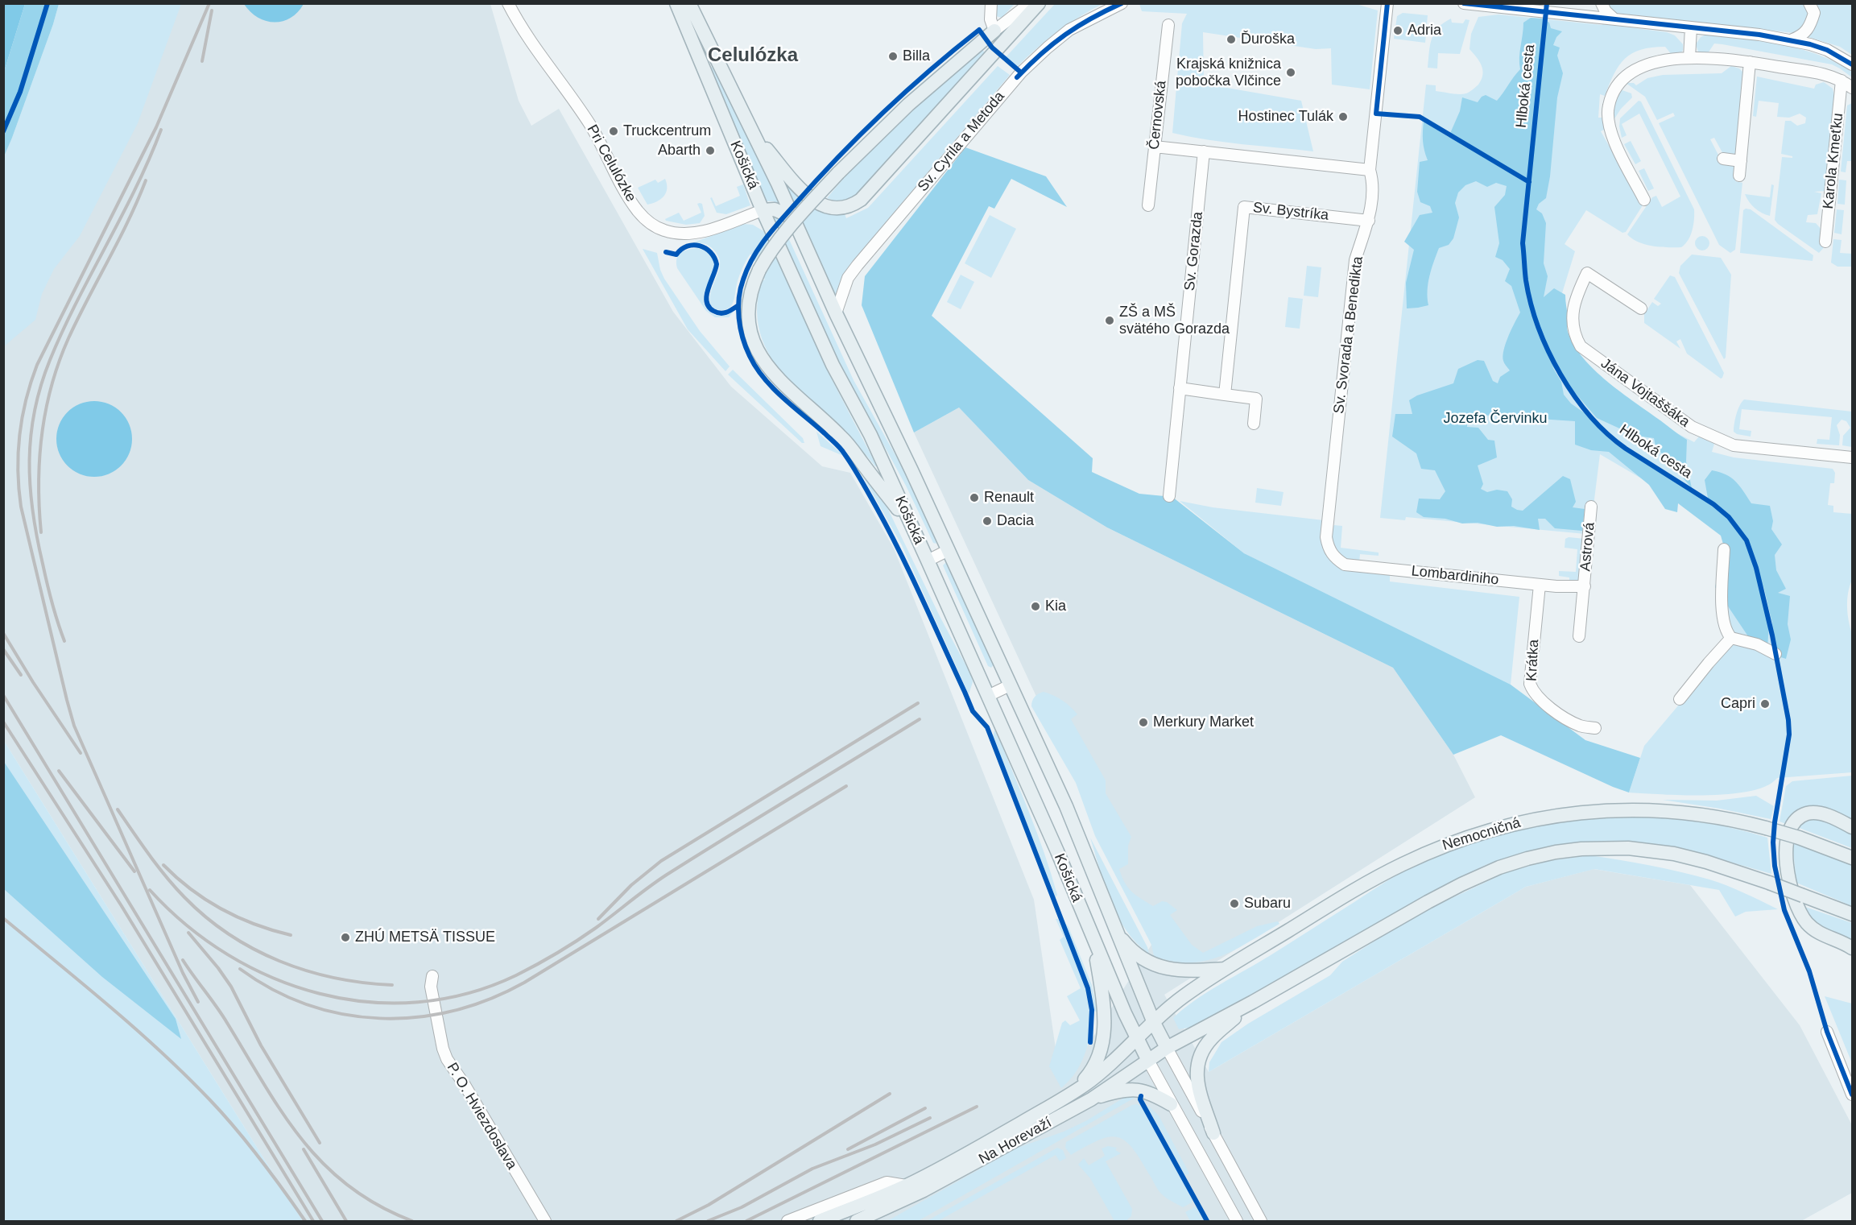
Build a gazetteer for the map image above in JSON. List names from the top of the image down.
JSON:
{
  "streets": {
    "main road": ["Košická", "Nemocničná", "Na Horevaží"],
    "street": [
      "Černovská",
      "Sv. Cyrila a Metoda",
      "Karola Kmeťku",
      "Pri Celulózke",
      "Sv. Bystríka",
      "Sv. Gorazda",
      "Sv. Svorada a Benedikta",
      "Jána Vojtaššáka",
      "Astrová",
      "Lombardiniho",
      "Krátka",
      "P. O. Hviezdoslava"
    ],
    "cycle path": ["Hlboká cesta"]
  },
  "crossings": [
    ["Sv. Cyrila a Metoda", "Košická"],
    ["Pri Celulózke", "Košická"],
    ["Košická", "Nemocničná"],
    ["Košická", "Na Horevaží"],
    ["Sv. Bystríka", "Sv. Svorada a Benedikta"],
    ["Sv. Svorada a Benedikta", "Lombardiniho"],
    ["Astrová", "Lombardiniho"],
    ["Lombardiniho", "Krátka"],
    ["Nemocničná", "Na Horevaží"]
  ],
  "districts": ["Celulózka"],
  "parks": ["Jozefa Červinku"],
  "places": [
    "Adria",
    "Ďuroška",
    "Billa",
    "Krajská knižnica pobočka Vlčince",
    "Hostinec Tulák",
    "Truckcentrum",
    "Abarth",
    "ZŠ a MŠ svätého Gorazda",
    "Renault",
    "Dacia",
    "Kia",
    "Capri",
    "Merkury Market",
    "Subaru",
    "ZHÚ METSÄ TISSUE"
  ]
}
